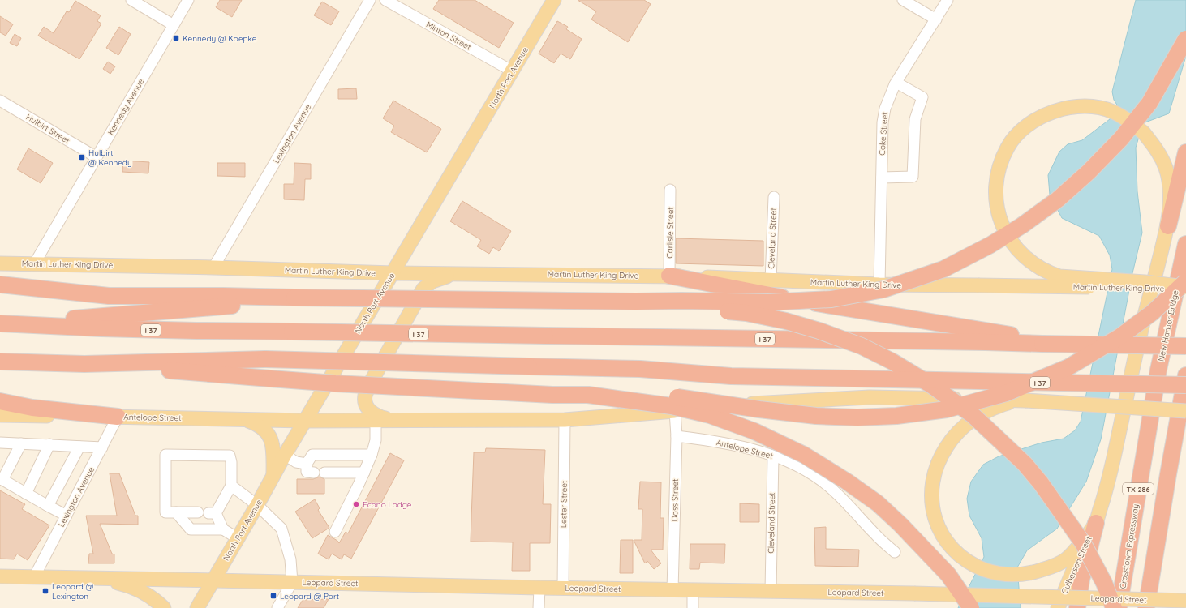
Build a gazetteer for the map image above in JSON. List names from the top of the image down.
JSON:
{
  "streets": {
    "highway": [
      "New Harbor Bridge",
      "I 37",
      "TX 286",
      "Crosstown Expressway"
    ],
    "main road": [
      "North Port Avenue",
      "Martin Luther King Drive",
      "Antelope Street",
      "Culberson Street",
      "Leopard Street"
    ],
    "street": [
      "Minton Street",
      "Kennedy Avenue",
      "Hulbirt Street",
      "Lexington Avenue",
      "Coke Street",
      "Carlisle Street",
      "Cleveland Street",
      "Doss Street",
      "Lester Street"
    ]
  },
  "crossings": [
    ["Minton Street", "North Port Avenue"],
    ["North Port Avenue", "Martin Luther King Drive"],
    ["North Port Avenue", "Antelope Street"],
    ["North Port Avenue", "Leopard Street"],
    ["Kennedy Avenue", "Hulbirt Street"],
    ["Kennedy Avenue", "Martin Luther King Drive"],
    ["Lexington Avenue", "Martin Luther King Drive"],
    ["Lexington Avenue", "Antelope Street"],
    ["Lexington Avenue", "Leopard Street"],
    ["Coke Street", "Martin Luther King Drive"],
    ["Carlisle Street", "Martin Luther King Drive"],
    ["Cleveland Street", "Martin Luther King Drive"],
    ["Cleveland Street", "Antelope Street"],
    ["Cleveland Street", "Leopard Street"],
    ["New Harbor Bridge", "Crosstown Expressway"],
    ["Antelope Street", "Doss Street"],
    ["Antelope Street", "Lester Street"],
    ["Doss Street", "Leopard Street"],
    ["Lester Street", "Leopard Street"]
  ],
  "places": {
    "transit": [
      "Kennedy @ Koepke",
      "Hulbirt @ Kennedy",
      "Leopard @ Lexington",
      "Leopard @ Port"
    ],
    "other": ["Econo Lodge"]
  }
}
